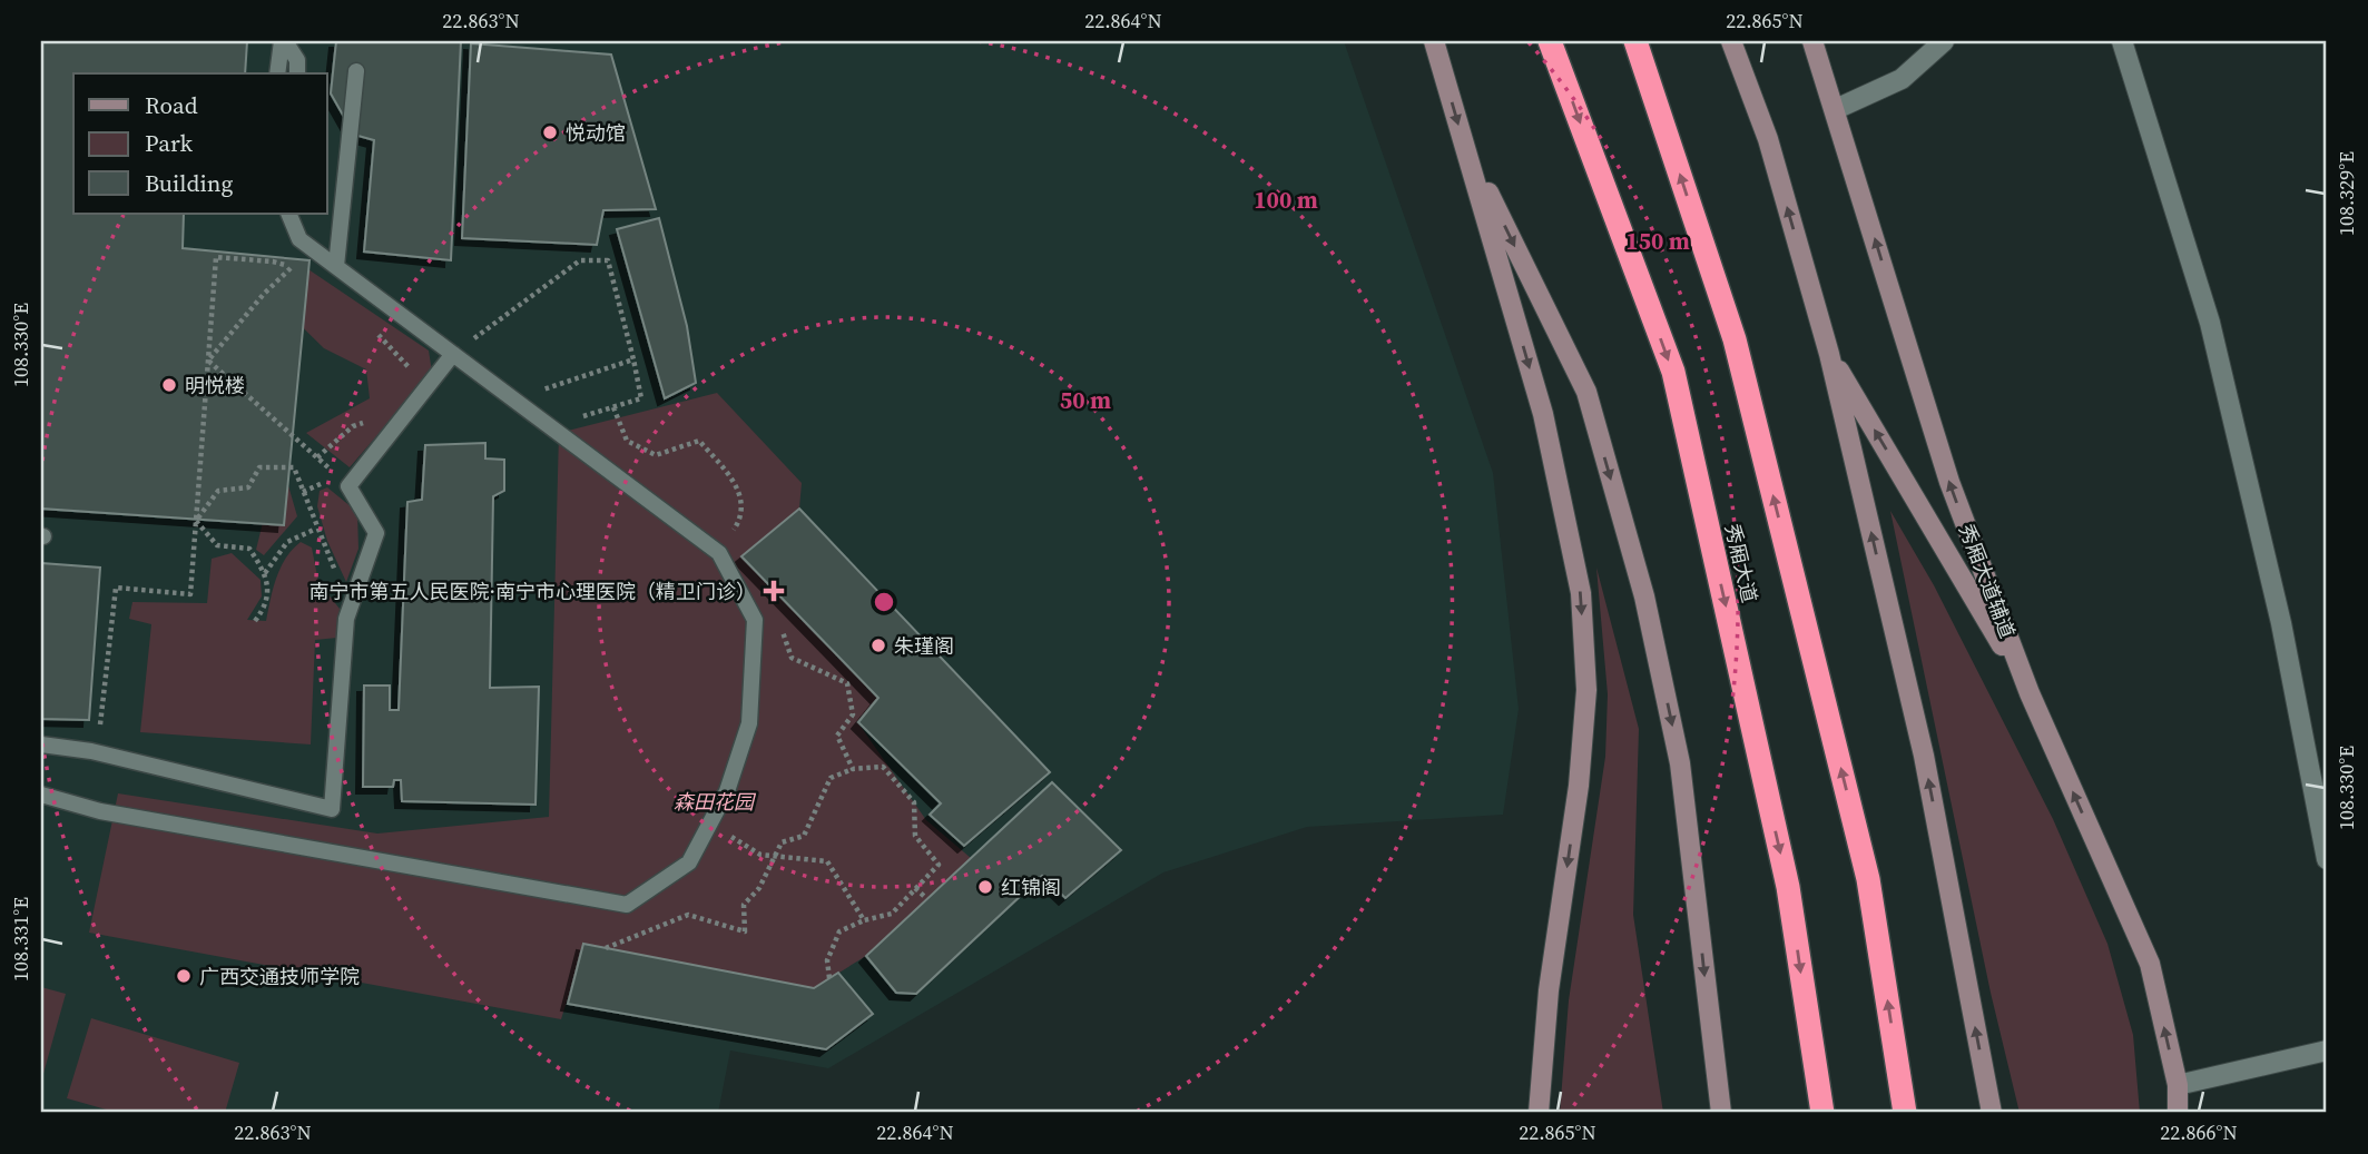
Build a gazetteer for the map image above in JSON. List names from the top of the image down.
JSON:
{
  "streets": {
    "highway": ["秀厢大道"],
    "main road": ["秀厢大道辅道"]
  },
  "parks": ["森田花园"],
  "places": {
    "other": [
      "悦动馆",
      "明悦楼",
      "朱瑾阁",
      "红锦阁",
      "广西交通技师学院"
    ],
    "health": ["南宁市第五人民医院·南宁市心理医院（精卫门诊）"]
  },
  "legend": ["Road", "Park", "Building"],
  "coordinates": [
    "22.863°N",
    "22.864°N",
    "22.865°N",
    "108.329°E",
    "108.330°E",
    "108.331°E",
    "22.866°N"
  ],
  "rings": ["100 m", "150 m", "50 m"]
}
